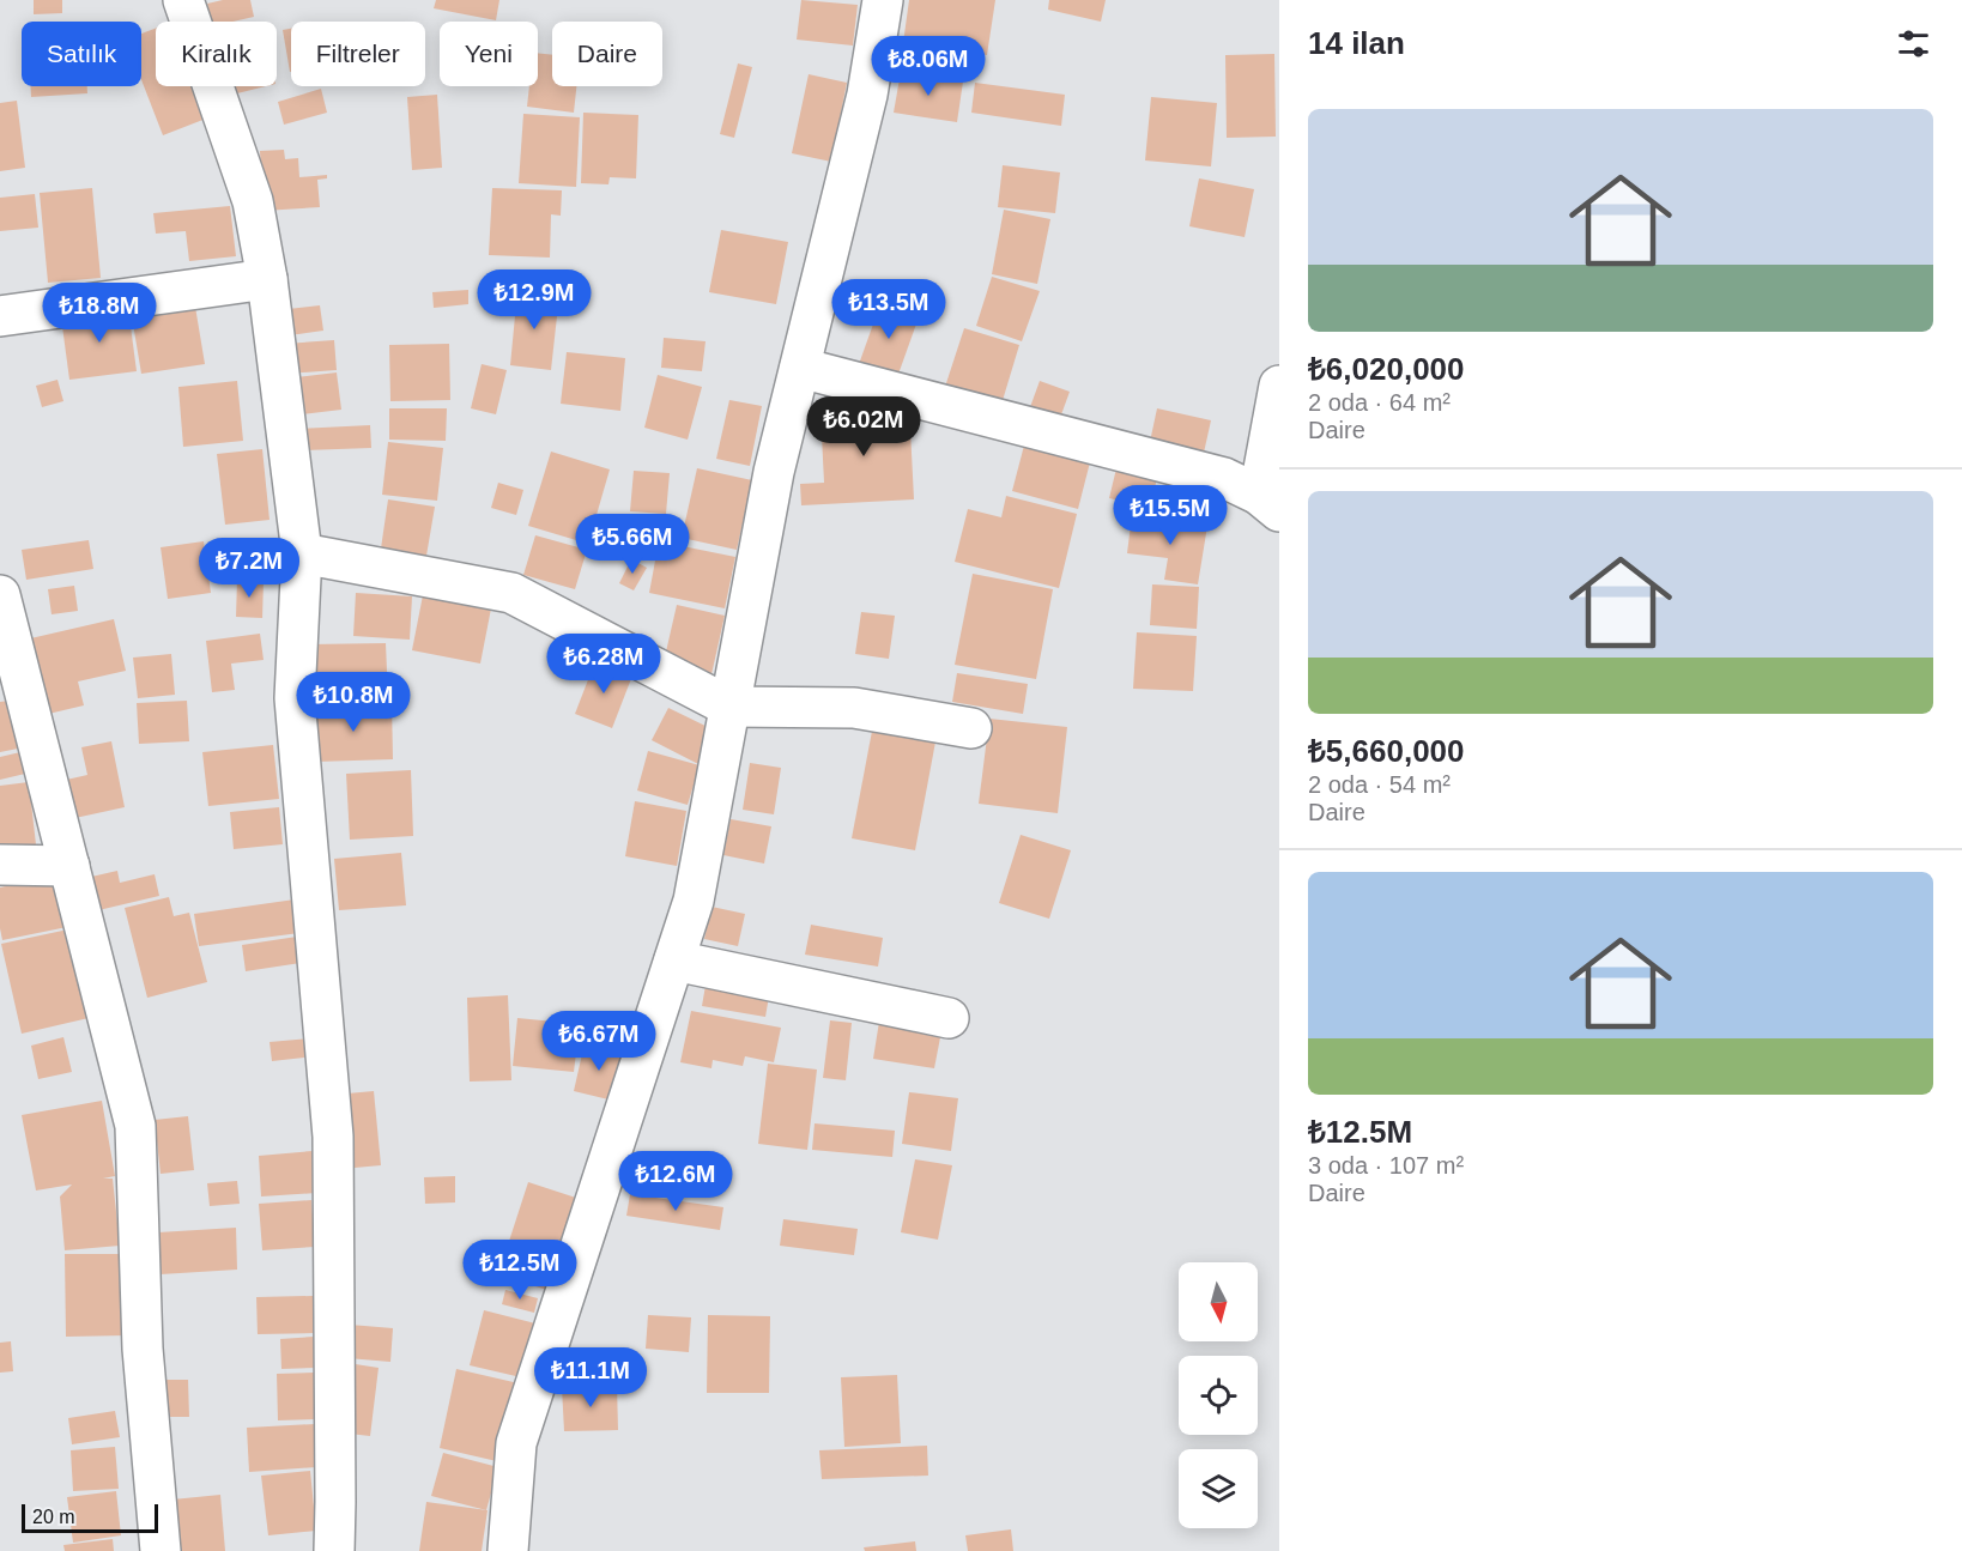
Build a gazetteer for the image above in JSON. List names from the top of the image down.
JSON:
{
  "scale_bar": "20 m",
  "north": "bottom",
  "page": {
    "heading": "14 ilan",
    "chip": [
      "Satılık",
      "Kiralık",
      "Filtreler",
      "Yeni",
      "Daire"
    ],
    "price": [
      "₺8.06M",
      "₺12.9M",
      "₺13.5M",
      "₺18.8M",
      "₺6.02M",
      "₺15.5M",
      "₺5.66M",
      "₺7.2M",
      "₺6.28M",
      "₺10.8M",
      "₺6.67M",
      "₺12.6M",
      "₺12.5M",
      "₺11.1M"
    ],
    "list": [
      {
        "name": "₺6,020,000",
        "note": "2 oda · 64 m² · Daire"
      },
      {
        "name": "₺5,660,000",
        "note": "2 oda · 54 m² · Daire"
      },
      {
        "name": "₺12.5M",
        "note": "3 oda · 107 m² · Daire"
      }
    ],
    "scale": "20 m"
  }
}
